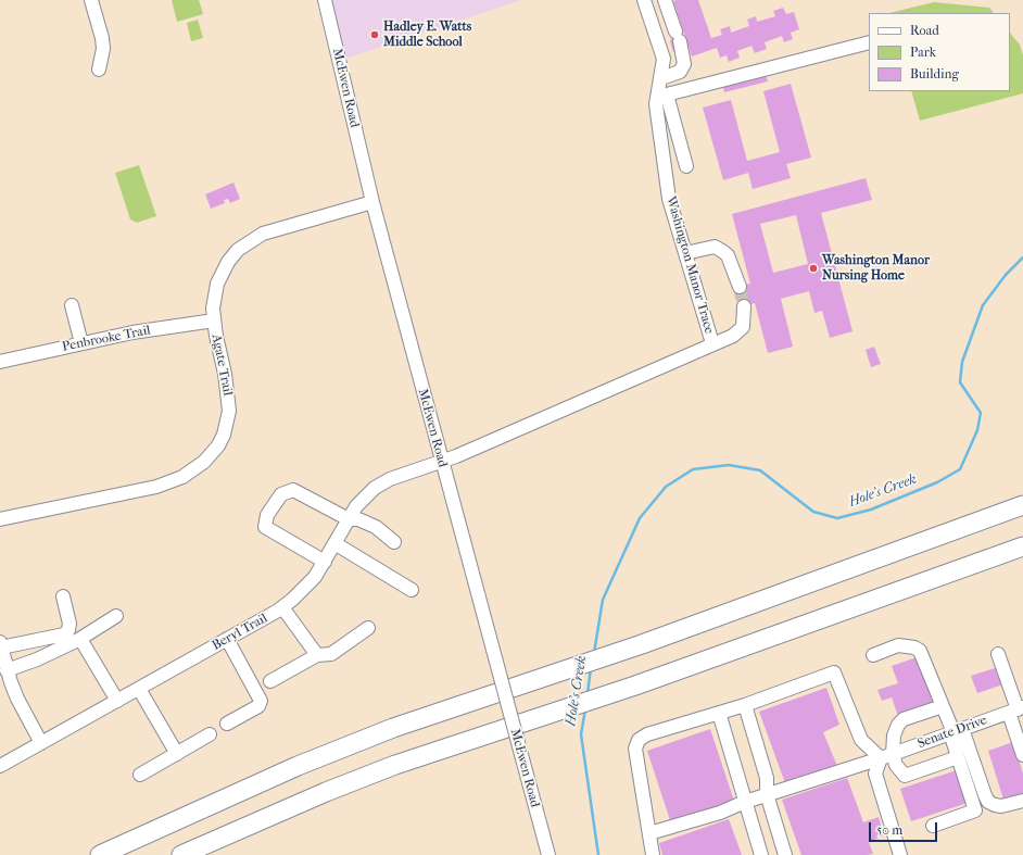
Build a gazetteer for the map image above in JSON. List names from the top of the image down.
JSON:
{
  "streets": {
    "street": [
      "McEwen Road",
      "Washington Manor Trace",
      "Penbrooke Trail",
      "Agate Trail",
      "Beryl Trail",
      "Senate Drive"
    ]
  },
  "crossings": [
    ["McEwen Road", "Washington Manor Trace"],
    ["McEwen Road", "Agate Trail"],
    ["McEwen Road", "Beryl Trail"],
    ["Washington Manor Trace", "Beryl Trail"],
    ["Penbrooke Trail", "Agate Trail"]
  ],
  "water": ["Hole's Creek"],
  "places": ["Hadley E. Watts Middle School", "Washington Manor Nursing Home"],
  "legend": ["Road", "Park", "Building"],
  "scale_bar": "50 m"
}
